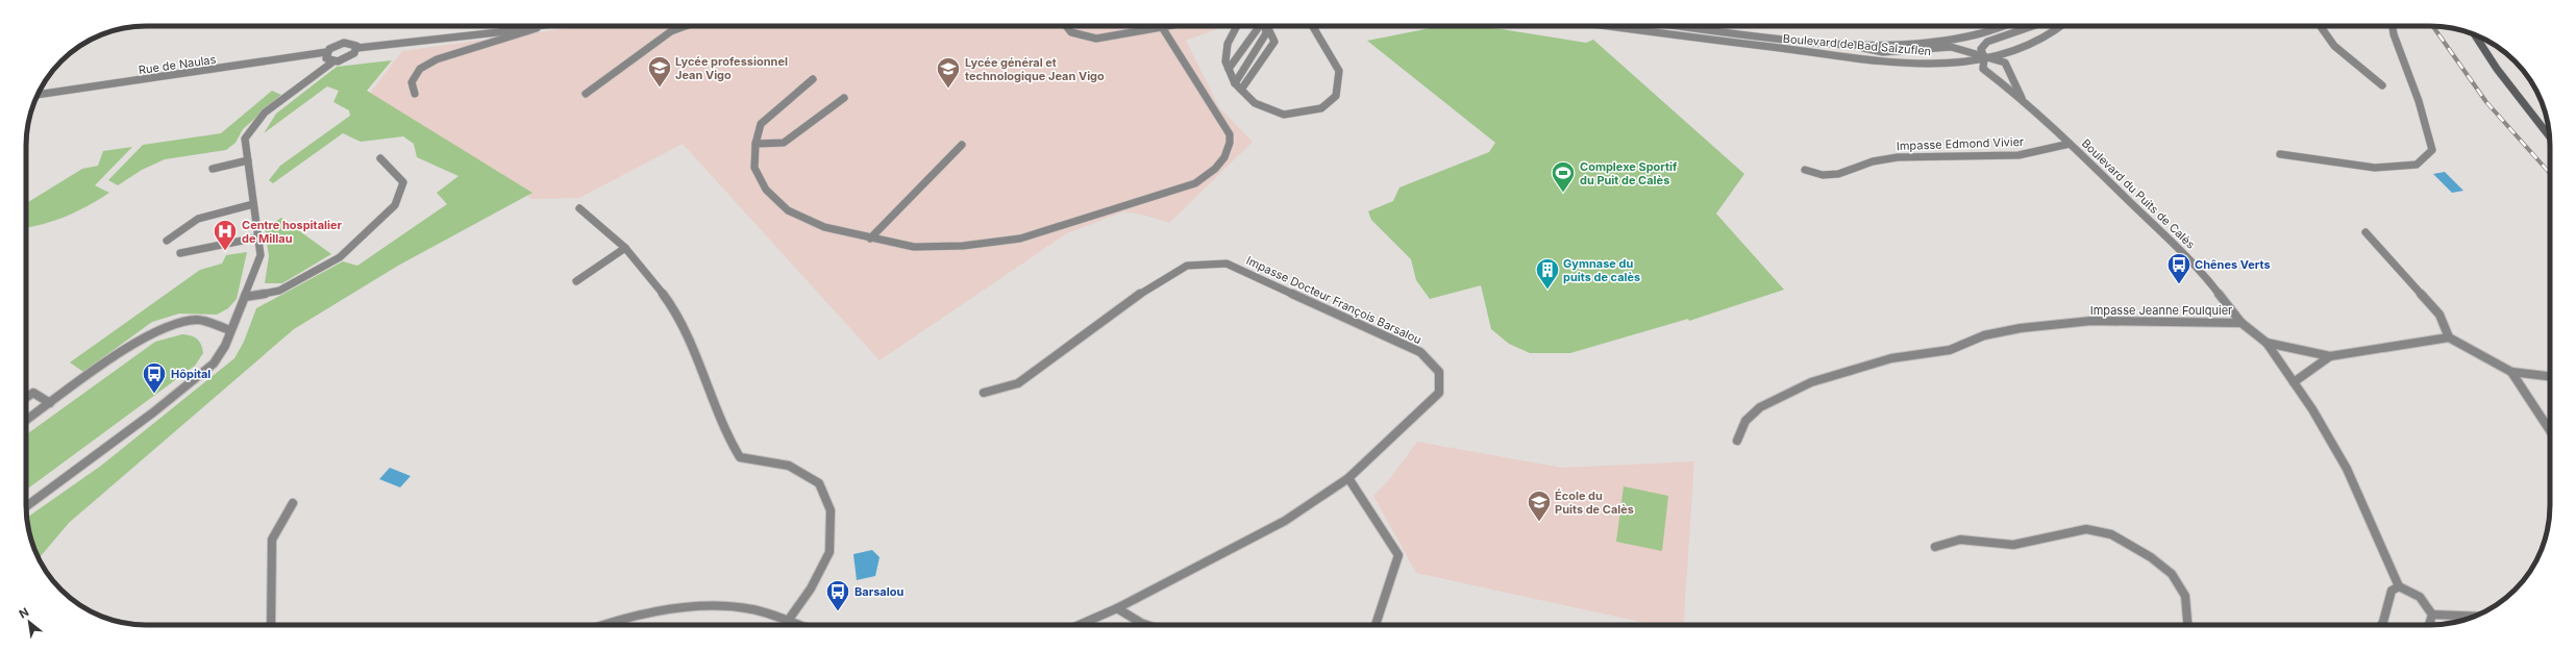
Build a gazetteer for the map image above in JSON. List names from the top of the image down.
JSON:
{
  "streets": {
    "street": [
      "Boulevard de Bad Salzuflen",
      "Rue de Naulas",
      "Impasse Edmond Vivier",
      "Boulevard du Puits de Calès",
      "Impasse Docteur François Barsalou",
      "Impasse Jeanne Foulquier"
    ]
  },
  "crossings": [
    ["Boulevard de Bad Salzuflen", "Boulevard du Puits de Calès"],
    ["Impasse Edmond Vivier", "Boulevard du Puits de Calès"],
    ["Boulevard du Puits de Calès", "Impasse Jeanne Foulquier"]
  ],
  "places": {
    "school or university": ["Lycée professionnel Jean Vigo", "Lycée général et technologique Jean Vigo", "École du Puits de Calès"],
    "sports": ["Complexe Sportif du Puit de Calès"],
    "hospital": ["Centre hospitalier de Millau"],
    "bus stop": ["Chênes Verts", "Hôpital", "Barsalou"],
    "building": ["Gymnase du puits de calès"]
  },
  "north": "top left"
}
